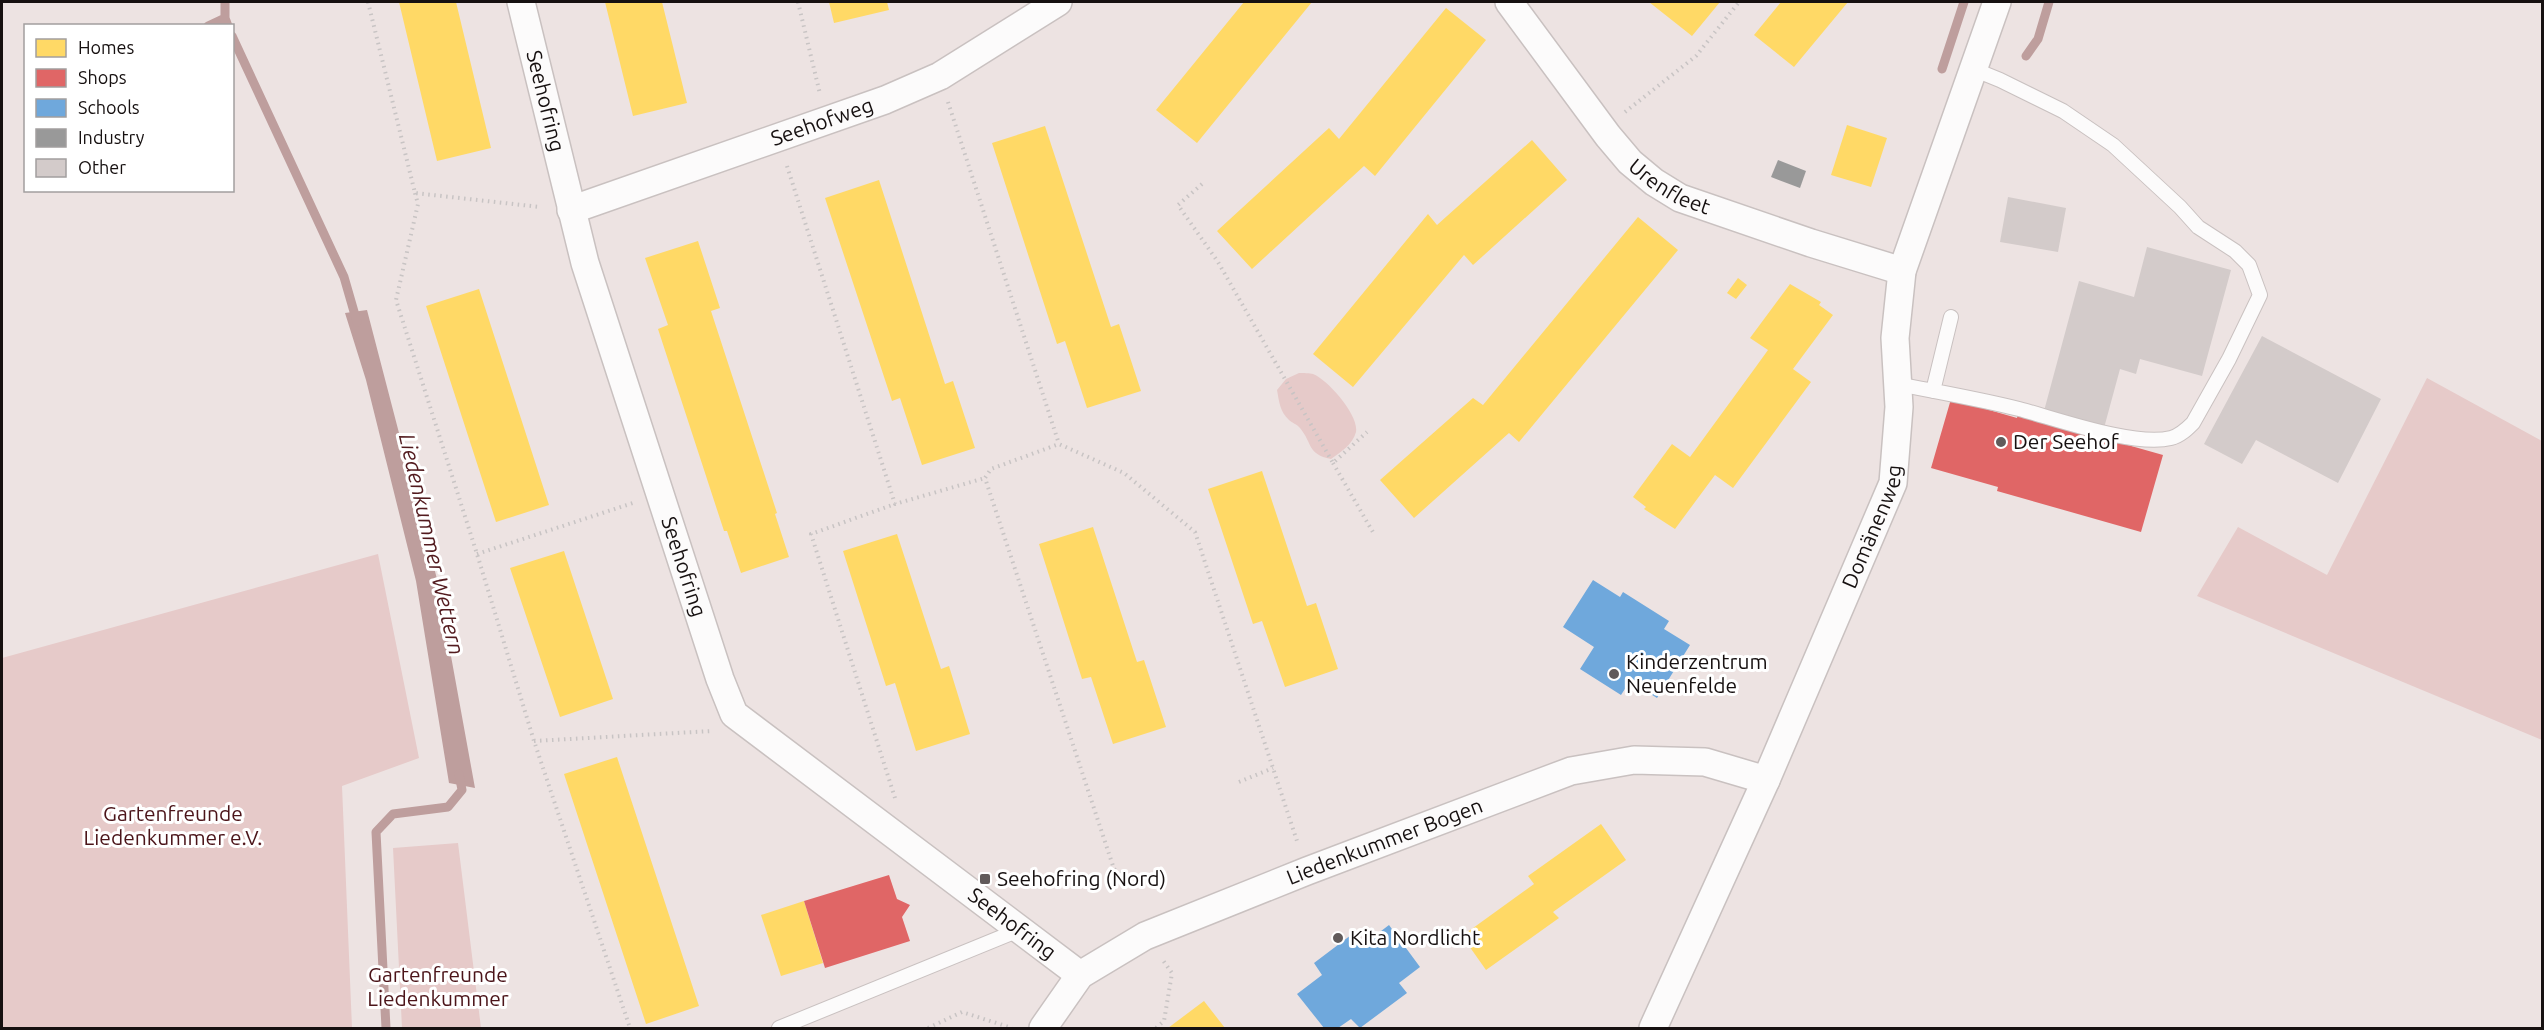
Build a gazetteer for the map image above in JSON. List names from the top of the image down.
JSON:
{
  "streets": {
    "street": [
      "Seehofring",
      "Seehofweg",
      "Urenfleet",
      "Domänenweg",
      "Liedenkummer Bogen"
    ]
  },
  "crossings": [
    ["Seehofring", "Seehofweg"],
    ["Seehofring", "Liedenkummer Bogen"],
    ["Urenfleet", "Domänenweg"],
    ["Domänenweg", "Liedenkummer Bogen"]
  ],
  "water": ["Liedenkummer Wettern"],
  "parks": ["Gartenfreunde Liedenkummer e.V.", "Gartenfreunde Liedenkummer"],
  "places": {
    "other": ["Der Seehof", "Kinderzentrum Neuenfelde", "Kita Nordlicht"],
    "transit": ["Seehofring (Nord)"]
  },
  "legend": [
    "Homes",
    "Shops",
    "Schools",
    "Industry",
    "Other"
  ]
}
